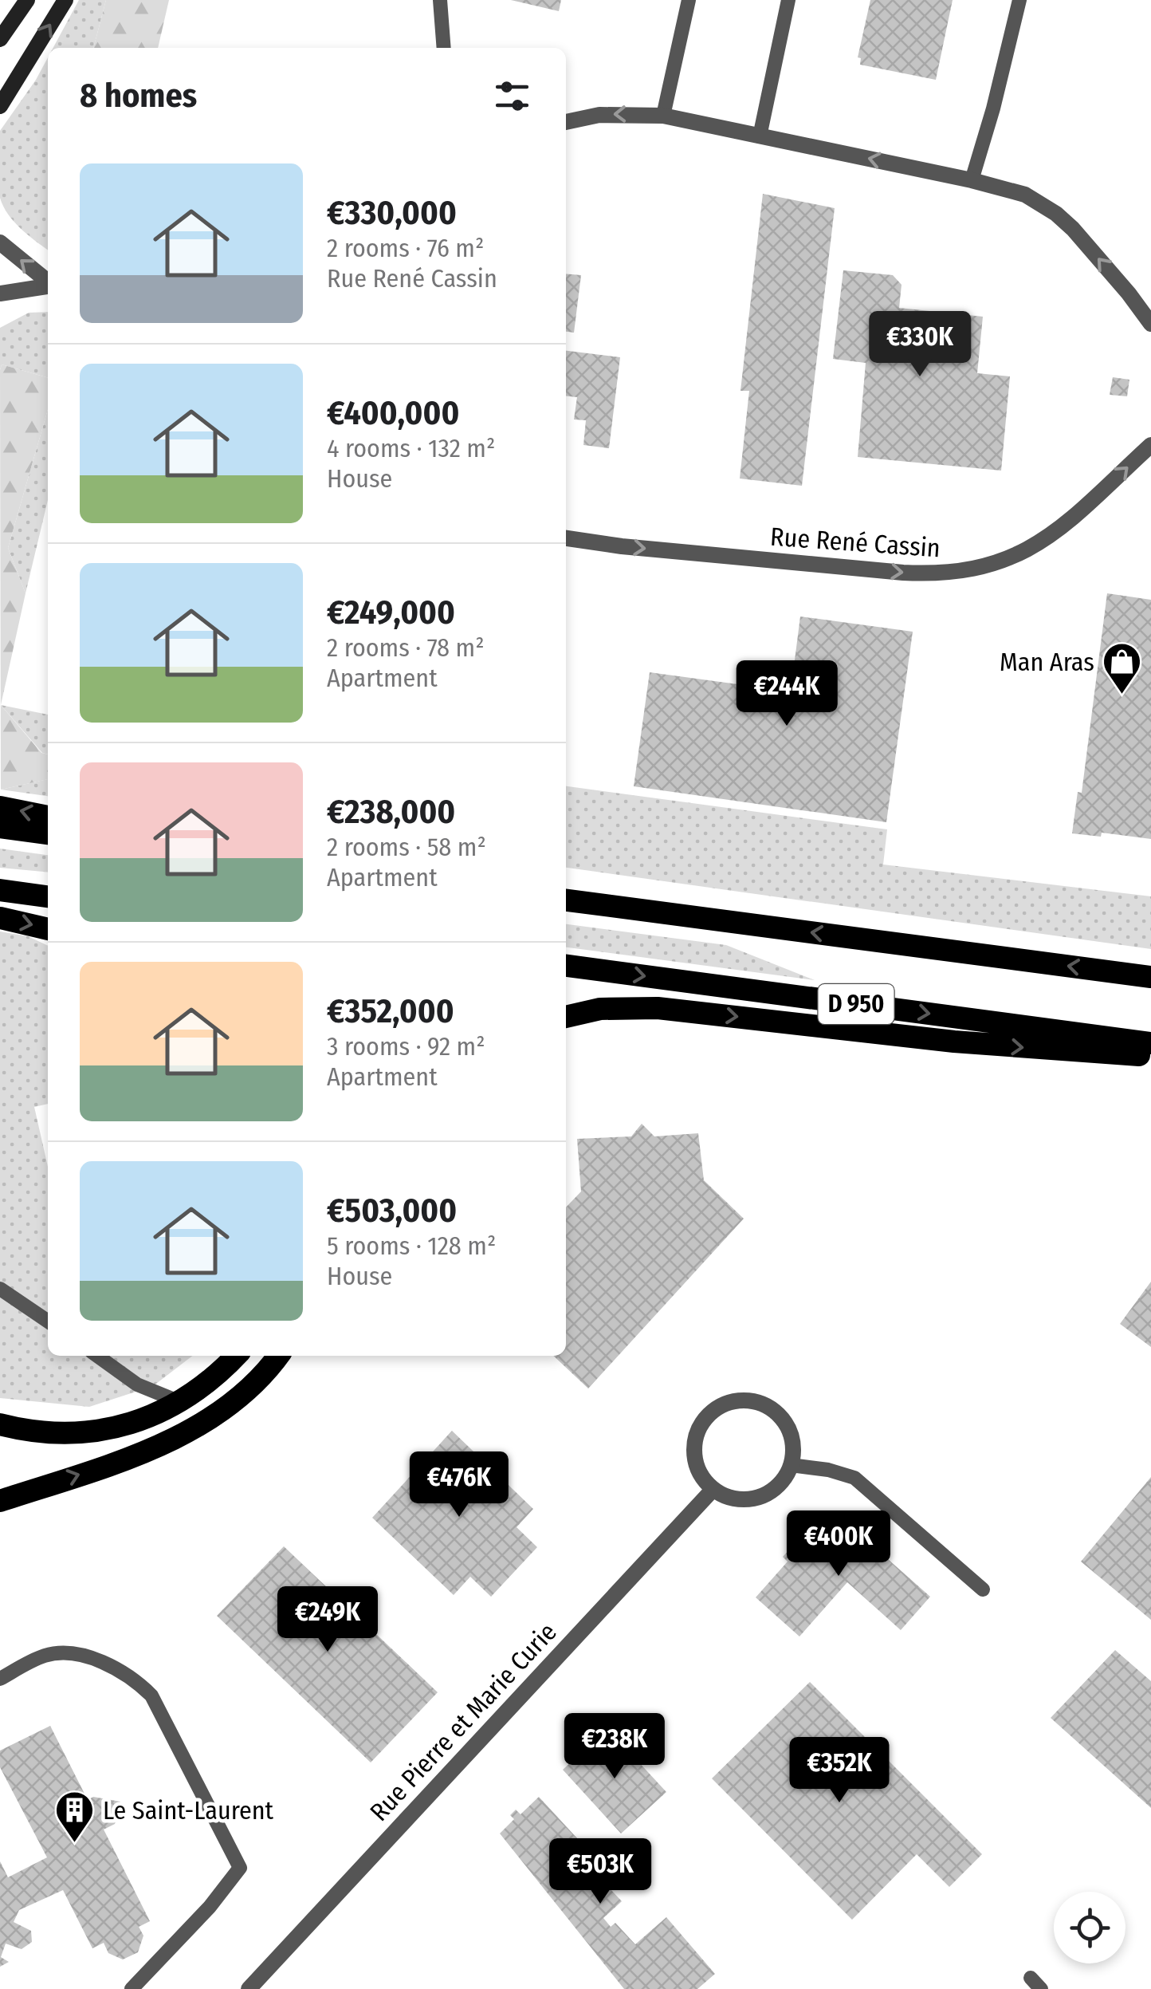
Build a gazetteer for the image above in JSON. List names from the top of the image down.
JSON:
{
  "streets": {
    "highway": ["D 950"],
    "street": ["Rue René Cassin", "Rue Pierre et Marie Curie"]
  },
  "one_way": ["Rue René Cassin"],
  "places": {
    "shop": ["Man Aras"],
    "building": ["Le Saint-Laurent"]
  },
  "page": {
    "heading": "8 homes",
    "list": [
      {
        "name": "€330,000",
        "note": "2 rooms · 76 m² · Rue René Cassin"
      },
      {
        "name": "€400,000",
        "note": "4 rooms · 132 m² · House"
      },
      {
        "name": "€249,000",
        "note": "2 rooms · 78 m² · Apartment"
      },
      {
        "name": "€238,000",
        "note": "2 rooms · 58 m² · Apartment"
      },
      {
        "name": "€352,000",
        "note": "3 rooms · 92 m² · Apartment"
      },
      {
        "name": "€503,000",
        "note": "5 rooms · 128 m² · House"
      }
    ],
    "price": [
      "€330K",
      "€244K",
      "€476K",
      "€400K",
      "€249K",
      "€238K",
      "€352K",
      "€503K"
    ]
  }
}
